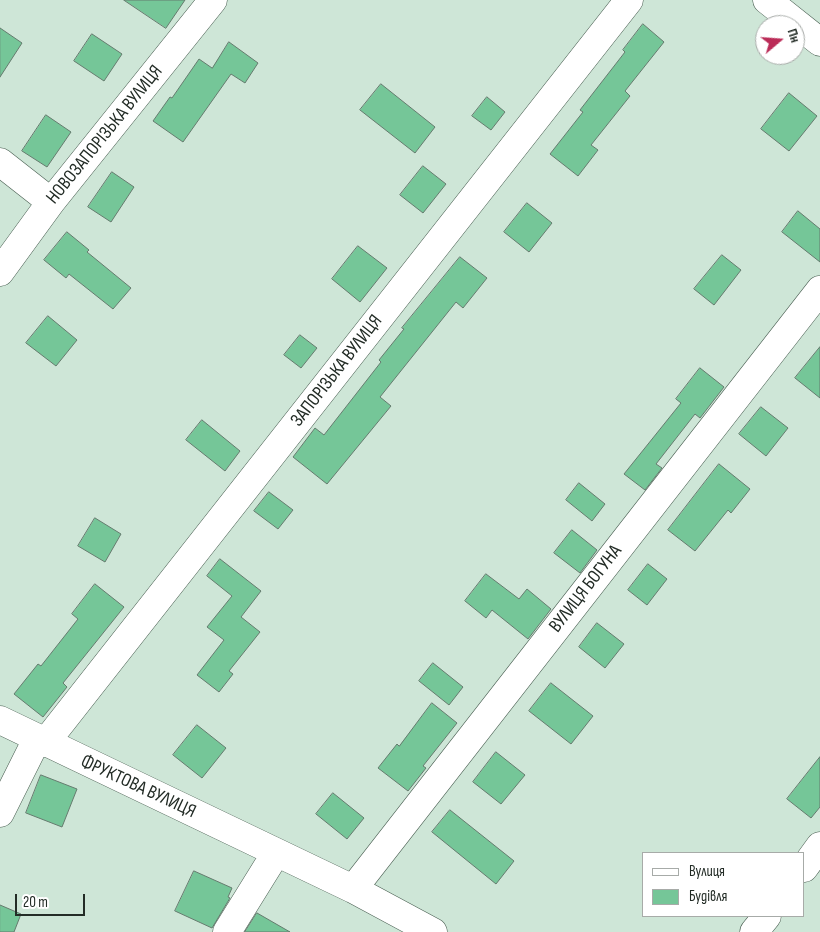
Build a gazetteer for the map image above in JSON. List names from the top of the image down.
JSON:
{
  "streets": {
    "street": [
      "НОВОЗАПОРІЗЬКА ВУЛИЦЯ",
      "ЗАПОРІЗЬКА ВУЛИЦЯ",
      "ВУЛИЦЯ БОГУНА",
      "ФРУКТОВА ВУЛИЦЯ"
    ]
  },
  "crossings": [
    ["ЗАПОРІЗЬКА ВУЛИЦЯ", "ФРУКТОВА ВУЛИЦЯ"],
    ["ВУЛИЦЯ БОГУНА", "ФРУКТОВА ВУЛИЦЯ"]
  ],
  "legend": ["Вулиця", "Будівля"],
  "scale_bar": "20 m",
  "north": "right"
}
